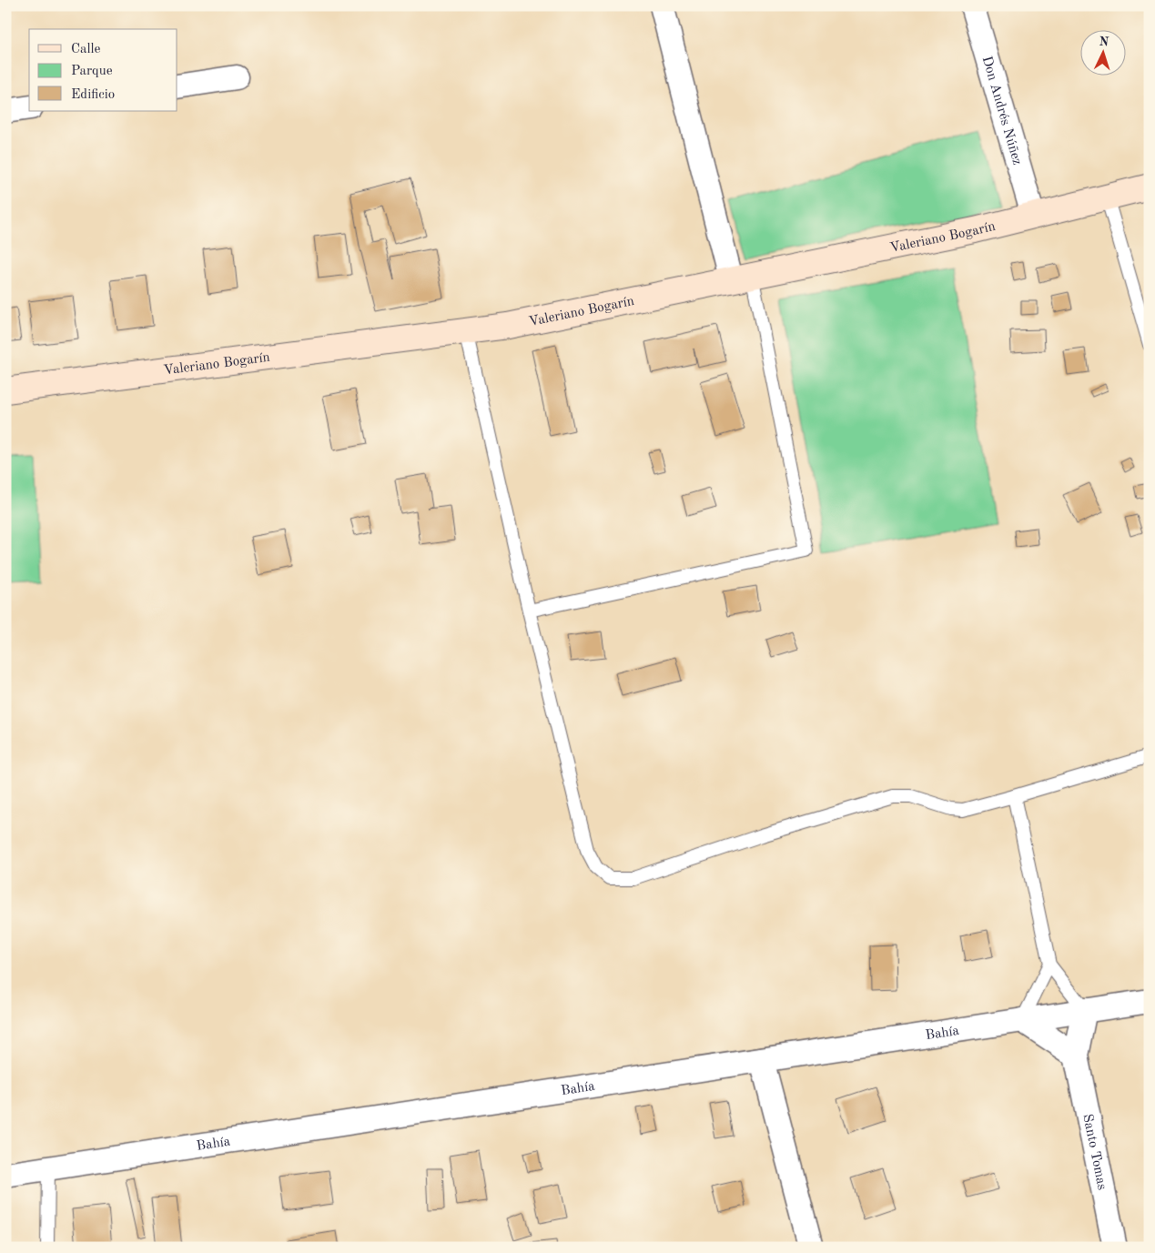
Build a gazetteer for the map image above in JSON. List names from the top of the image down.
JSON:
{
  "streets": {
    "street": [
      "Don Andrés Núñez",
      "Valeriano Bogarín",
      "Bahía",
      "Santo Tomas"
    ]
  },
  "crossings": [
    ["Don Andrés Núñez", "Valeriano Bogarín"],
    ["Bahía", "Santo Tomas"]
  ],
  "legend": ["Calle", "Parque", "Edificio"],
  "north": "top"
}
